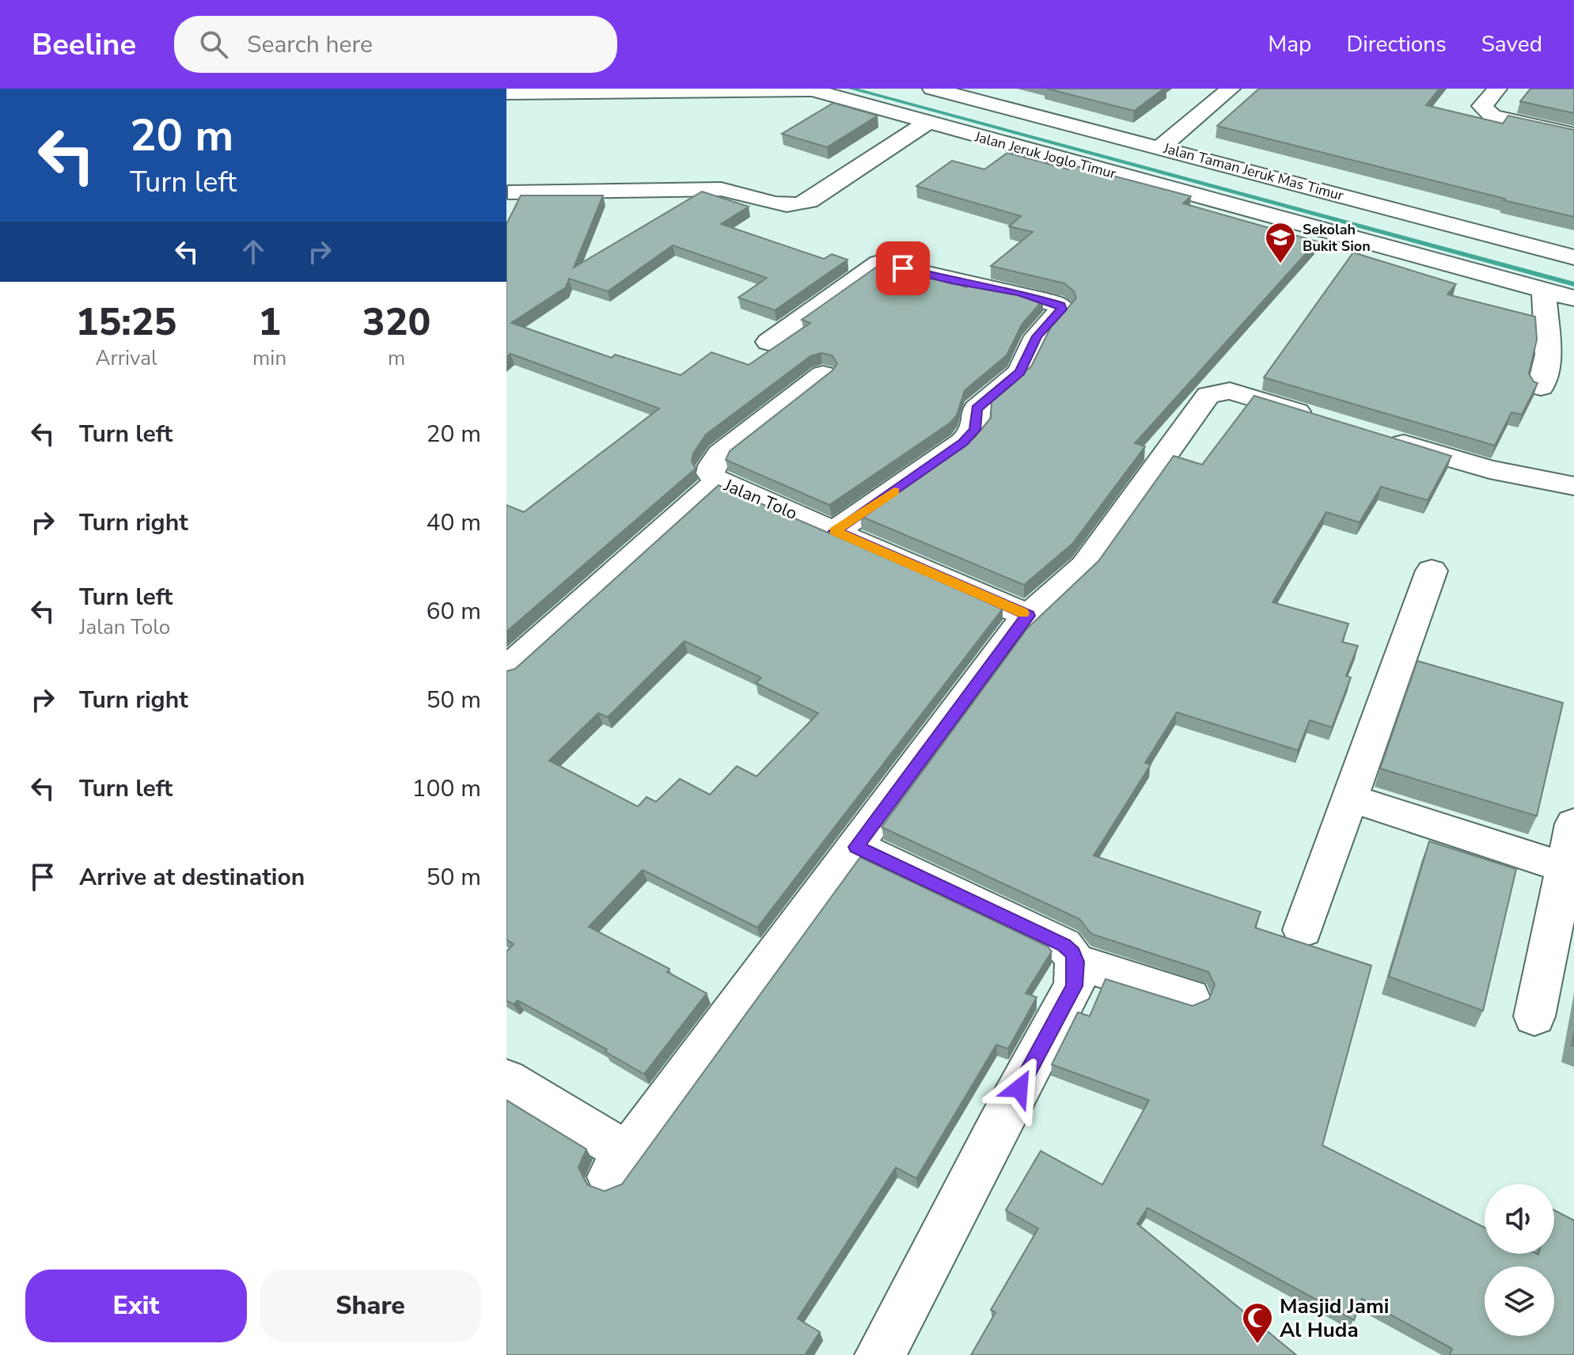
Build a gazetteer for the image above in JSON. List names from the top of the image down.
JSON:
{
  "streets": {
    "street": ["Jalan Jeruk Joglo Timur", "Jalan Taman Jeruk Mas Timur", "Jalan Tolo"]
  },
  "places": {
    "school or university": ["Sekolah Bukit Sion"],
    "mosque": ["Masjid Jami Al Huda"]
  },
  "page": {
    "header": "Beeline",
    "search": "Search here",
    "nav": ["Map", "Directions", "Saved"],
    "turn": ["20 m", "Turn left"],
    "eta": [
      "15:25",
      "Arrival",
      "1",
      "min",
      "320",
      "m"
    ],
    "list": [
      {
        "name": "Turn left",
        "value": "20 m"
      },
      {
        "name": "Turn right",
        "value": "40 m"
      },
      {
        "name": "Turn left",
        "note": "Jalan Tolo",
        "value": "60 m"
      },
      {
        "name": "Turn right",
        "value": "50 m"
      },
      {
        "name": "Turn left",
        "value": "100 m"
      },
      {
        "name": "Arrive at destination",
        "value": "50 m"
      }
    ],
    "buttons": ["Exit", "Share"]
  }
}
